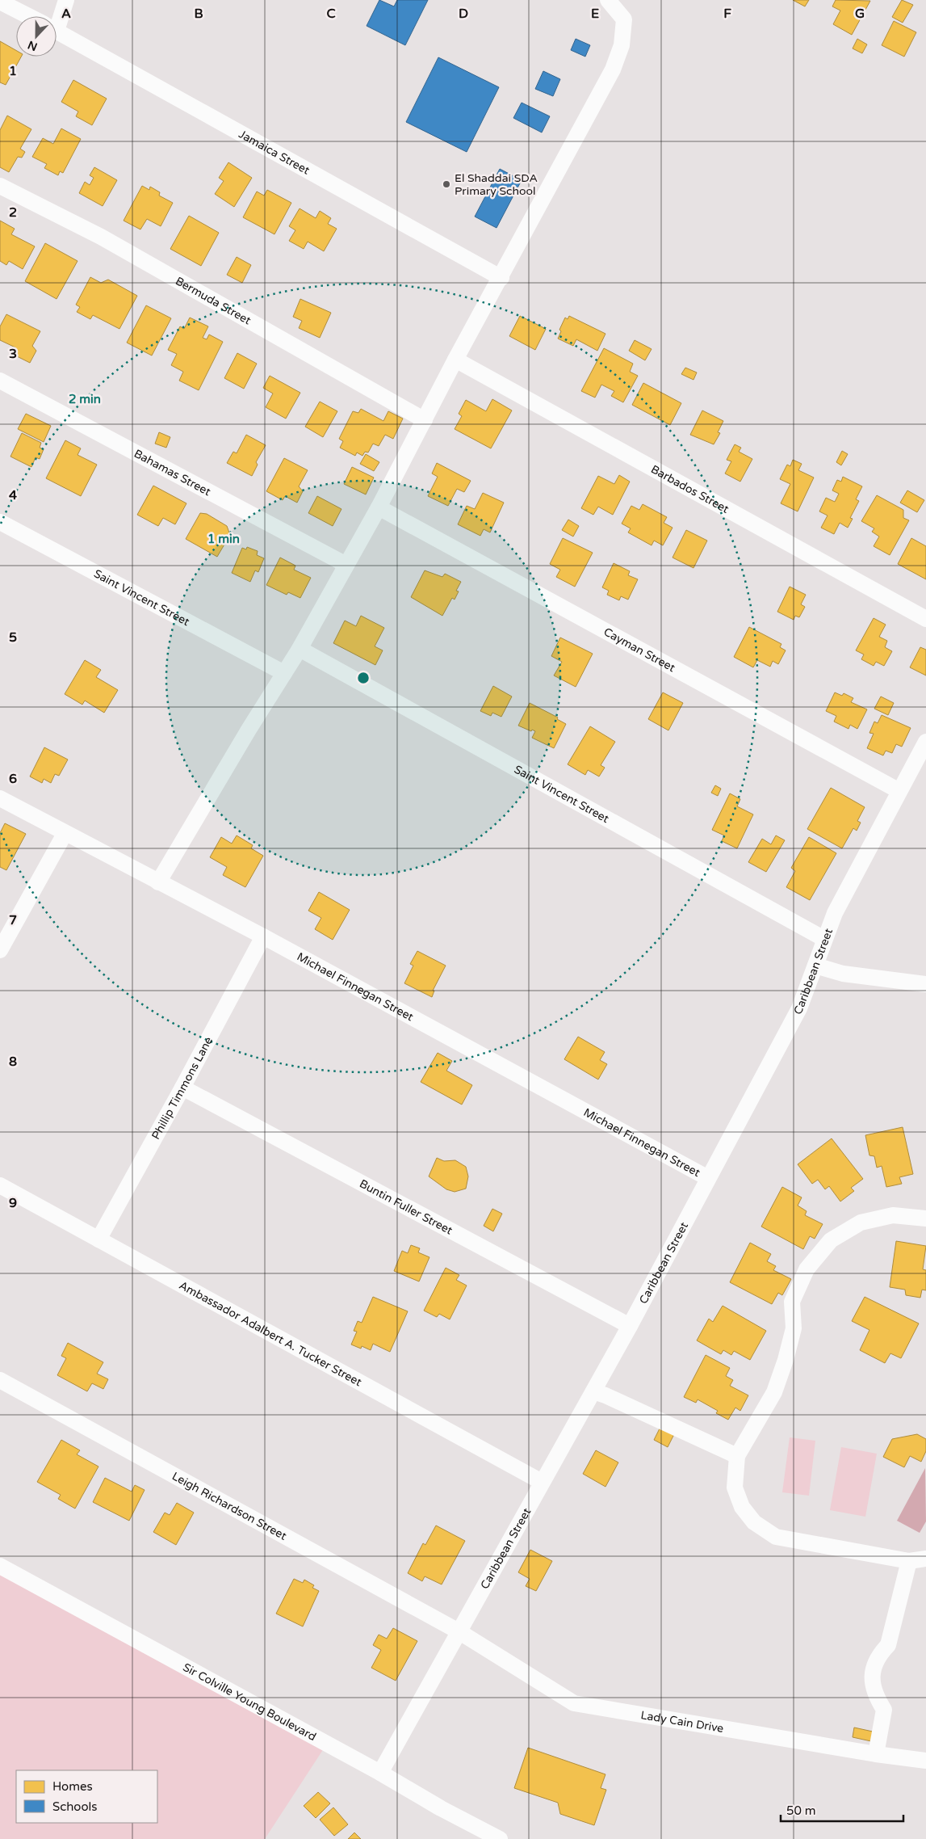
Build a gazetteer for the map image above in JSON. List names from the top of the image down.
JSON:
{
  "streets": {
    "street": [
      "Jamaica Street",
      "Bermuda Street",
      "Bahamas Street",
      "Barbados Street",
      "Saint Vincent Street",
      "Cayman Street",
      "Caribbean Street",
      "Michael Finnegan Street",
      "Phillip Timmons Lane",
      "Buntin Fuller Street",
      "Ambassador Adalbert A. Tucker Street",
      "Leigh Richardson Street",
      "Sir Colville Young Boulevard",
      "Lady Cain Drive"
    ]
  },
  "crossings": [
    ["Saint Vincent Street", "Caribbean Street"],
    ["Cayman Street", "Caribbean Street"],
    ["Caribbean Street", "Michael Finnegan Street"],
    ["Caribbean Street", "Buntin Fuller Street"],
    ["Caribbean Street", "Ambassador Adalbert A. Tucker Street"],
    ["Caribbean Street", "Leigh Richardson Street"],
    ["Caribbean Street", "Sir Colville Young Boulevard"],
    ["Caribbean Street", "Lady Cain Drive"],
    ["Michael Finnegan Street", "Phillip Timmons Lane"],
    ["Phillip Timmons Lane", "Buntin Fuller Street"],
    ["Phillip Timmons Lane", "Ambassador Adalbert A. Tucker Street"],
    ["Leigh Richardson Street", "Lady Cain Drive"]
  ],
  "places": ["El Shaddai SDA Primary School"],
  "legend": ["Homes", "Schools"],
  "scale_bar": "50 m",
  "north": "bottom",
  "grid": {
    "columns": [
      "A",
      "B",
      "C",
      "D",
      "E",
      "F",
      "G"
    ],
    "rows": [
      "1",
      "2",
      "3",
      "4",
      "5",
      "6",
      "7",
      "8",
      "9"
    ]
  },
  "rings": ["2 min", "1 min"]
}
